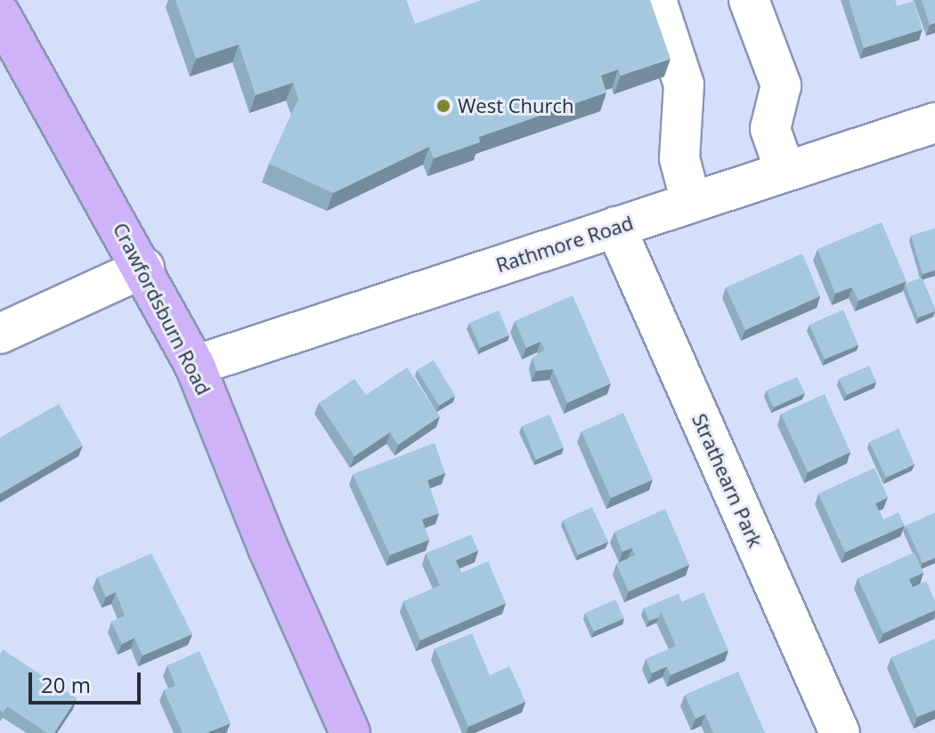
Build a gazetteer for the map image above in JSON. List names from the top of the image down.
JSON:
{
  "streets": {
    "main road": ["Crawfordsburn Road"],
    "street": ["Rathmore Road", "Strathearn Park"]
  },
  "crossings": [
    ["Rathmore Road", "Crawfordsburn Road"],
    ["Rathmore Road", "Strathearn Park"]
  ],
  "places": ["West Church"],
  "scale_bar": "20 m"
}
